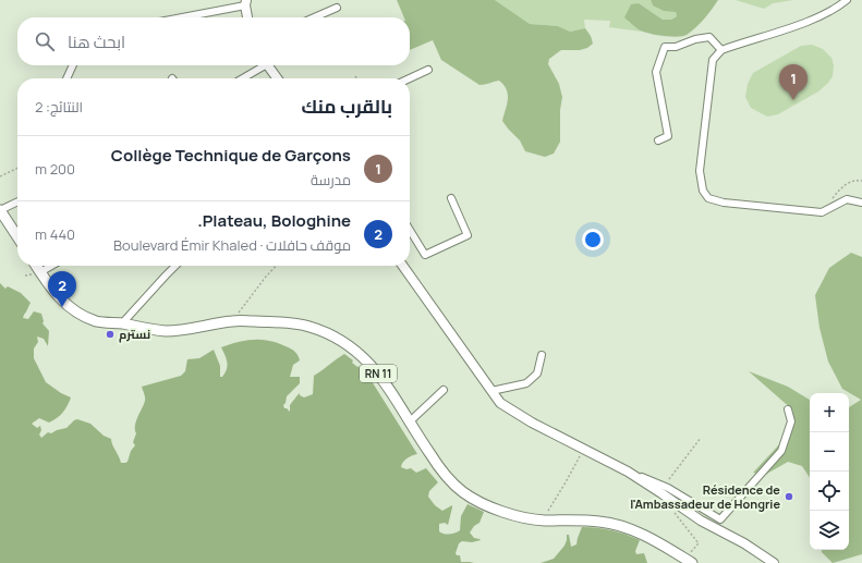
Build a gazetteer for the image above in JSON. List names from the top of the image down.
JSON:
{
  "streets": {
    "main road": ["RN 11"]
  },
  "places": ["نسترم", "Résidence de l'Ambassadeur de Hongrie"],
  "page": {
    "search": "ابحث هنا",
    "pins": ["1", "2"],
    "heading": ["بالقرب منك", "النتائج: 2"],
    "list": [
      {
        "mark": "1",
        "name": "Collège Technique de Garçons",
        "note": "مدرسة",
        "value": "200 m"
      },
      {
        "mark": "2",
        "name": "Plateau, Bologhine.",
        "note": "موقف حافلات · Boulevard Émir Khaled",
        "value": "440 m"
      }
    ],
    "map_buttons": ["+", "−"]
  }
}
